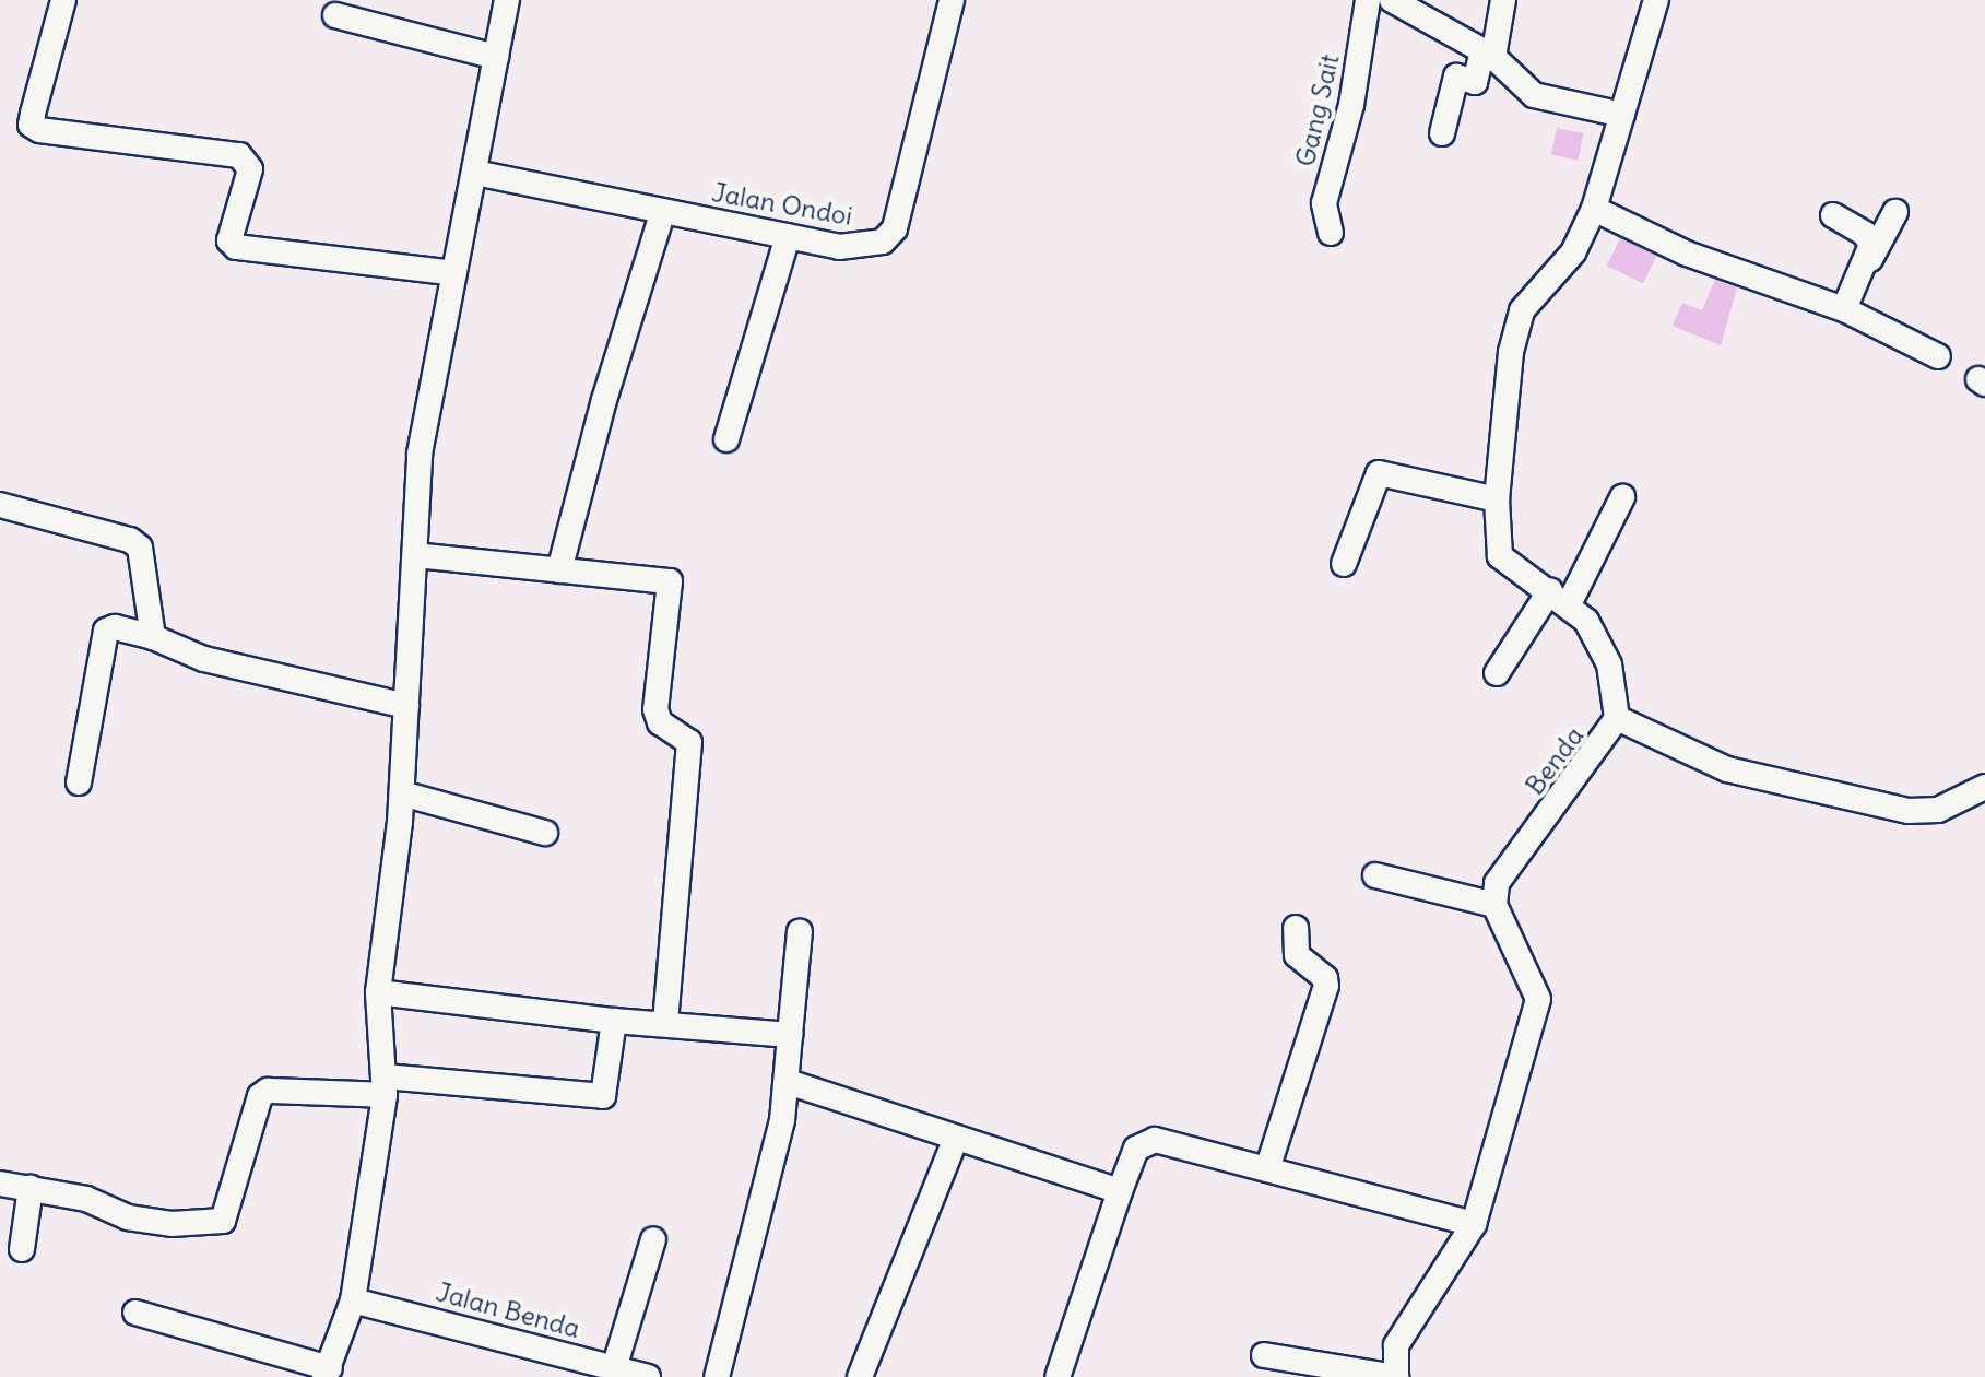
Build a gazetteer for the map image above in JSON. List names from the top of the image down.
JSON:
{
  "streets": {
    "street": [
      "Gang Sait",
      "Jalan Ondoi",
      "Benda",
      "Jalan Benda"
    ]
  }
}
